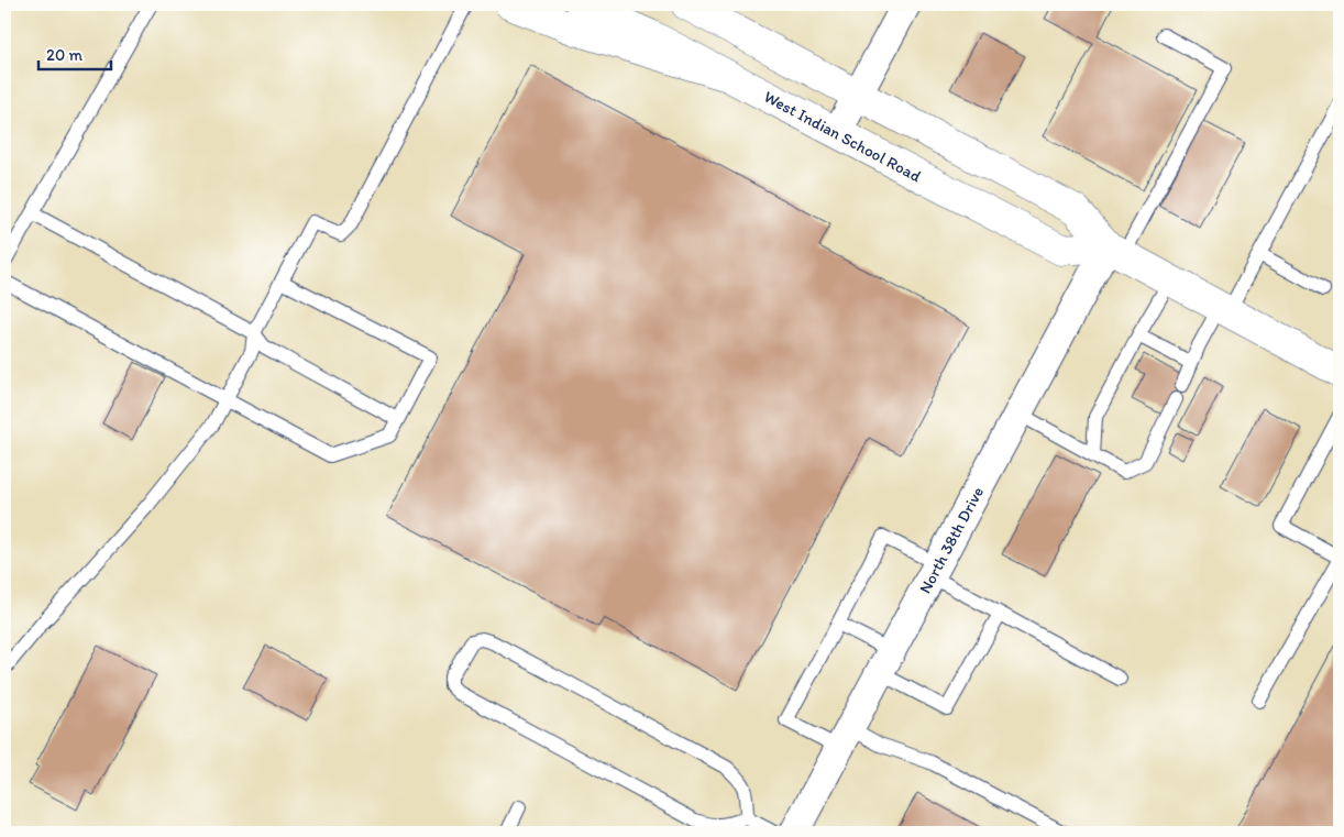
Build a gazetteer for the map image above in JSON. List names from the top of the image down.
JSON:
{
  "streets": {
    "main road": ["West Indian School Road"],
    "street": ["North 38th Drive"]
  },
  "crossings": [
    ["West Indian School Road", "North 38th Drive"]
  ],
  "scale_bar": "20 m"
}
